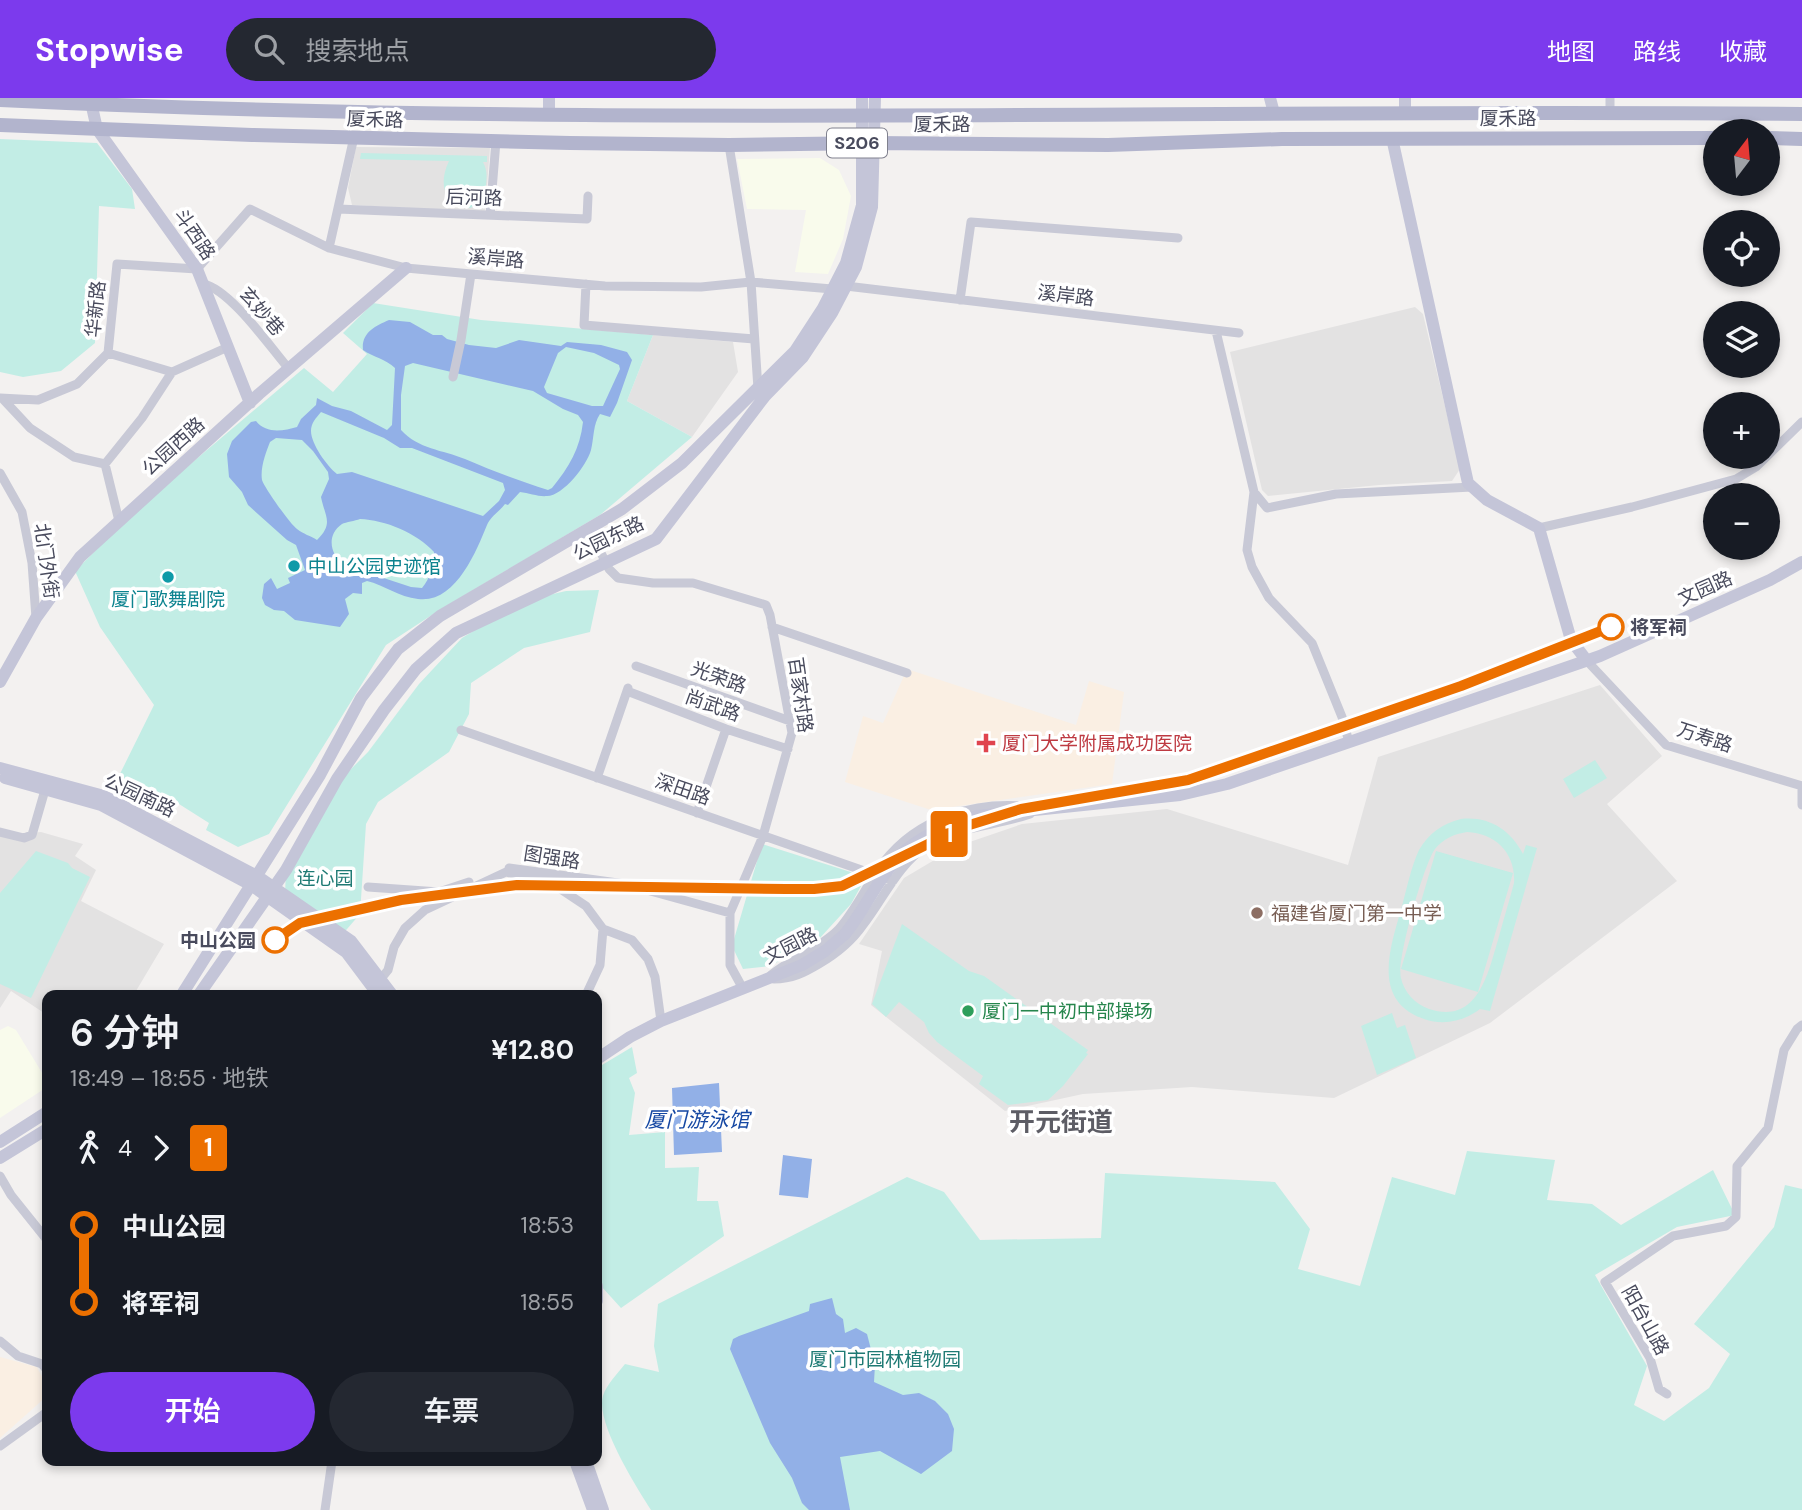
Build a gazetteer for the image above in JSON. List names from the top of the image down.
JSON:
{
  "streets": {
    "main road": [
      "厦禾路",
      "S206",
      "斗西路",
      "公园西路",
      "公园东路",
      "文园路",
      "公园南路"
    ],
    "street": [
      "后河路",
      "溪岸路",
      "华新路",
      "玄妙巷",
      "北门外街",
      "光荣路",
      "百家村路",
      "尚武路",
      "万寿路",
      "深田路",
      "图强路",
      "阳台山路"
    ]
  },
  "crossings": [
    ["厦禾路", "斗西路"],
    ["厦禾路", "公园东路"],
    ["斗西路", "溪岸路"],
    ["斗西路", "华新路"],
    ["斗西路", "玄妙巷"],
    ["斗西路", "公园西路"],
    ["溪岸路", "华新路"],
    ["溪岸路", "公园西路"],
    ["溪岸路", "公园东路"],
    ["玄妙巷", "公园西路"],
    ["公园西路", "北门外街"],
    ["公园东路", "百家村路"],
    ["公园东路", "公园南路"],
    ["文园路", "百家村路"],
    ["文园路", "万寿路"],
    ["光荣路", "百家村路"],
    ["百家村路", "尚武路"],
    ["百家村路", "深田路"],
    ["百家村路", "图强路"],
    ["尚武路", "深田路"]
  ],
  "districts": ["开元街道"],
  "water": ["厦门游泳馆"],
  "parks": ["连心园", "厦门市园林植物园"],
  "places": {
    "other": [
      "中山公园史迹馆",
      "厦门歌舞剧院",
      "将军祠",
      "福建省厦门第一中学",
      "中山公园",
      "厦门一中初中部操场"
    ],
    "health": ["厦门大学附属成功医院"]
  },
  "lines": ["metro line 1"],
  "north": "top",
  "page": {
    "header": "Stopwise",
    "search": "搜索地点",
    "nav": ["地图", "路线", "收藏"],
    "on_map": "1",
    "map_buttons": ["+", "−"],
    "heading": ["6 分钟", "18:49 – 18:55 · 地铁", "¥12.80"],
    "legs": ["4", "1"],
    "list": [
      {
        "name": "中山公园",
        "value": "18:53"
      },
      {
        "name": "将军祠",
        "value": "18:55"
      }
    ],
    "buttons": ["开始", "车票"]
  }
}
